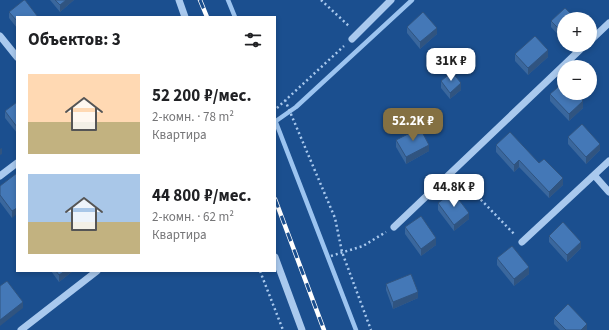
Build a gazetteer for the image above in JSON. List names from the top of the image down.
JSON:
{
  "page": {
    "map_buttons": ["+", "−"],
    "heading": "Объектов: 3",
    "price": ["31K ₽", "52.2K ₽", "44.8K ₽"],
    "list": [
      {
        "name": "52 200 ₽/мес.",
        "note": "2-комн. · 78 m² · Квартира"
      },
      {
        "name": "44 800 ₽/мес.",
        "note": "2-комн. · 62 m² · Квартира"
      }
    ]
  }
}
